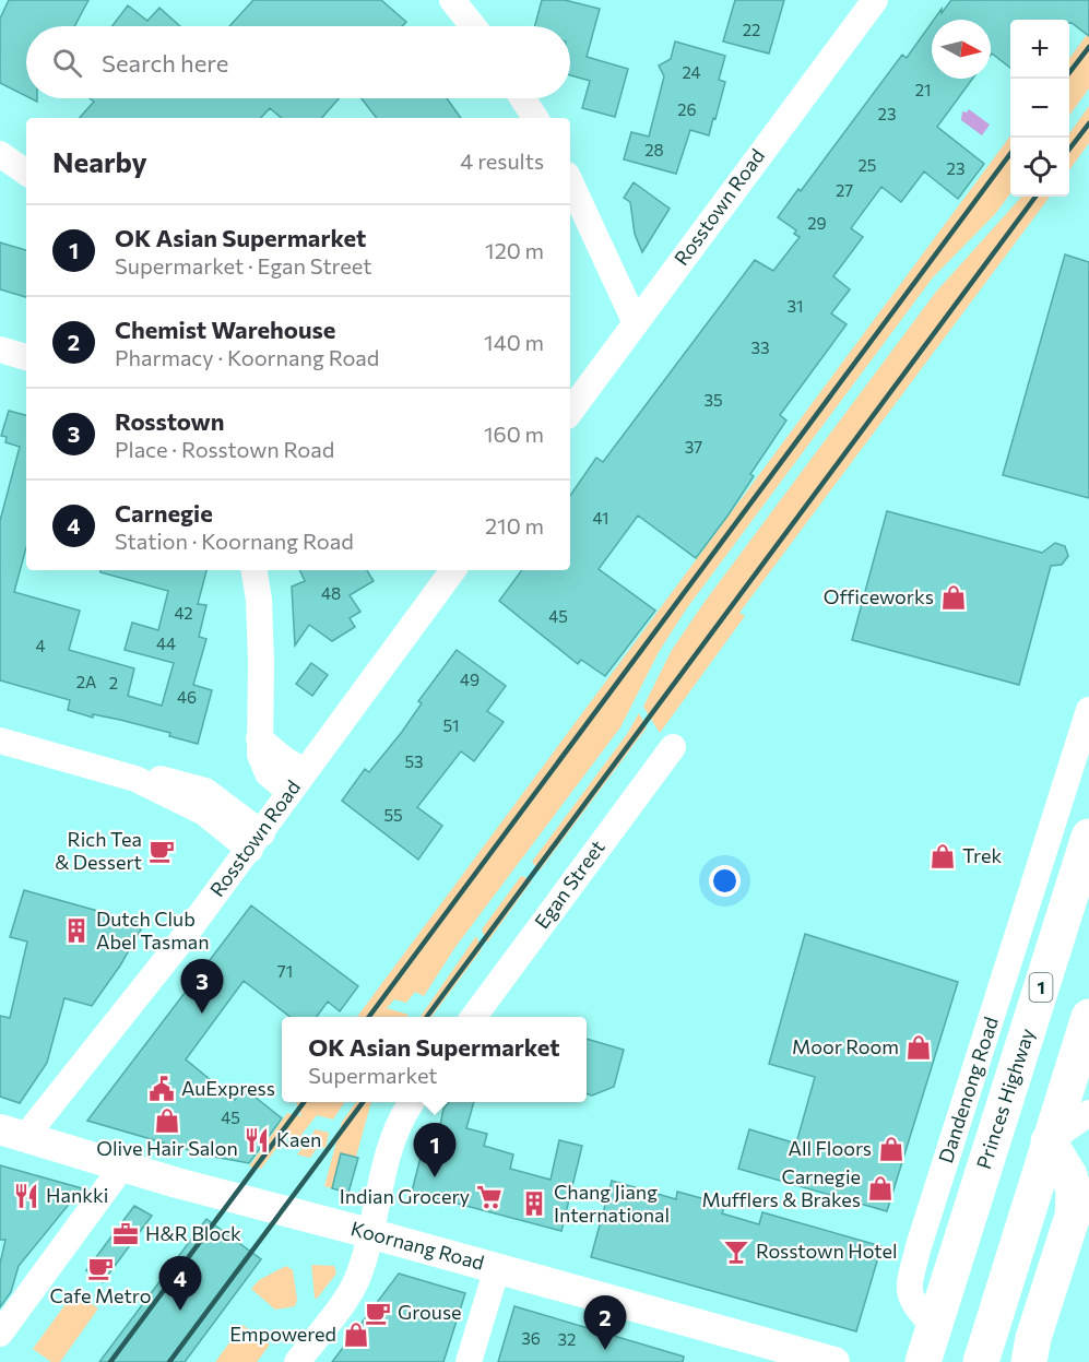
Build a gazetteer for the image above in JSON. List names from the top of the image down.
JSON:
{
  "streets": {
    "highway": ["1", "Princes Highway"],
    "street": [
      "Rosstown Road",
      "Egan Street",
      "Dandenong Road",
      "Koornang Road"
    ]
  },
  "crossings": [
    ["Rosstown Road", "Koornang Road"],
    ["Dandenong Road", "Princes Highway"]
  ],
  "places": {
    "shop": [
      "Officeworks",
      "Trek",
      "Moor Room",
      "Olive Hair Salon",
      "All Floors",
      "Carnegie Mufflers & Brakes",
      "Empowered"
    ],
    "cafe": ["Rich Tea & Dessert", "Cafe Metro", "Grouse"],
    "building": ["Dutch Club Abel Tasman", "Chang Jiang International"],
    "public building": ["AuExpress"],
    "restaurant": ["Kaen", "Hankki"],
    "supermarket": ["Indian Grocery"],
    "office": ["H&R Block"],
    "bar": ["Rosstown Hotel"]
  },
  "house_numbers": [
    "22",
    "24",
    "21",
    "26",
    "23",
    "28",
    "25",
    "23",
    "27",
    "29",
    "31",
    "33",
    "35",
    "37",
    "41",
    "48",
    "42",
    "45",
    "44",
    "4",
    "49",
    "2A",
    "2",
    "46",
    "51",
    "53",
    "55",
    "71",
    "45",
    "36",
    "32"
  ],
  "north": "right",
  "page": {
    "map_buttons": ["+", "−"],
    "search": "Search here",
    "heading": ["Nearby", "4 results"],
    "list": [
      {
        "mark": "1",
        "name": "OK Asian Supermarket",
        "note": "Supermarket · Egan Street",
        "value": "120 m"
      },
      {
        "mark": "2",
        "name": "Chemist Warehouse",
        "note": "Pharmacy · Koornang Road",
        "value": "140 m"
      },
      {
        "mark": "3",
        "name": "Rosstown",
        "note": "Place · Rosstown Road",
        "value": "160 m"
      },
      {
        "mark": "4",
        "name": "Carnegie",
        "note": "Station · Koornang Road",
        "value": "210 m"
      }
    ],
    "pins": [
      "3",
      "1",
      "4",
      "2"
    ],
    "popup": ["OK Asian Supermarket", "Supermarket"]
  }
}
